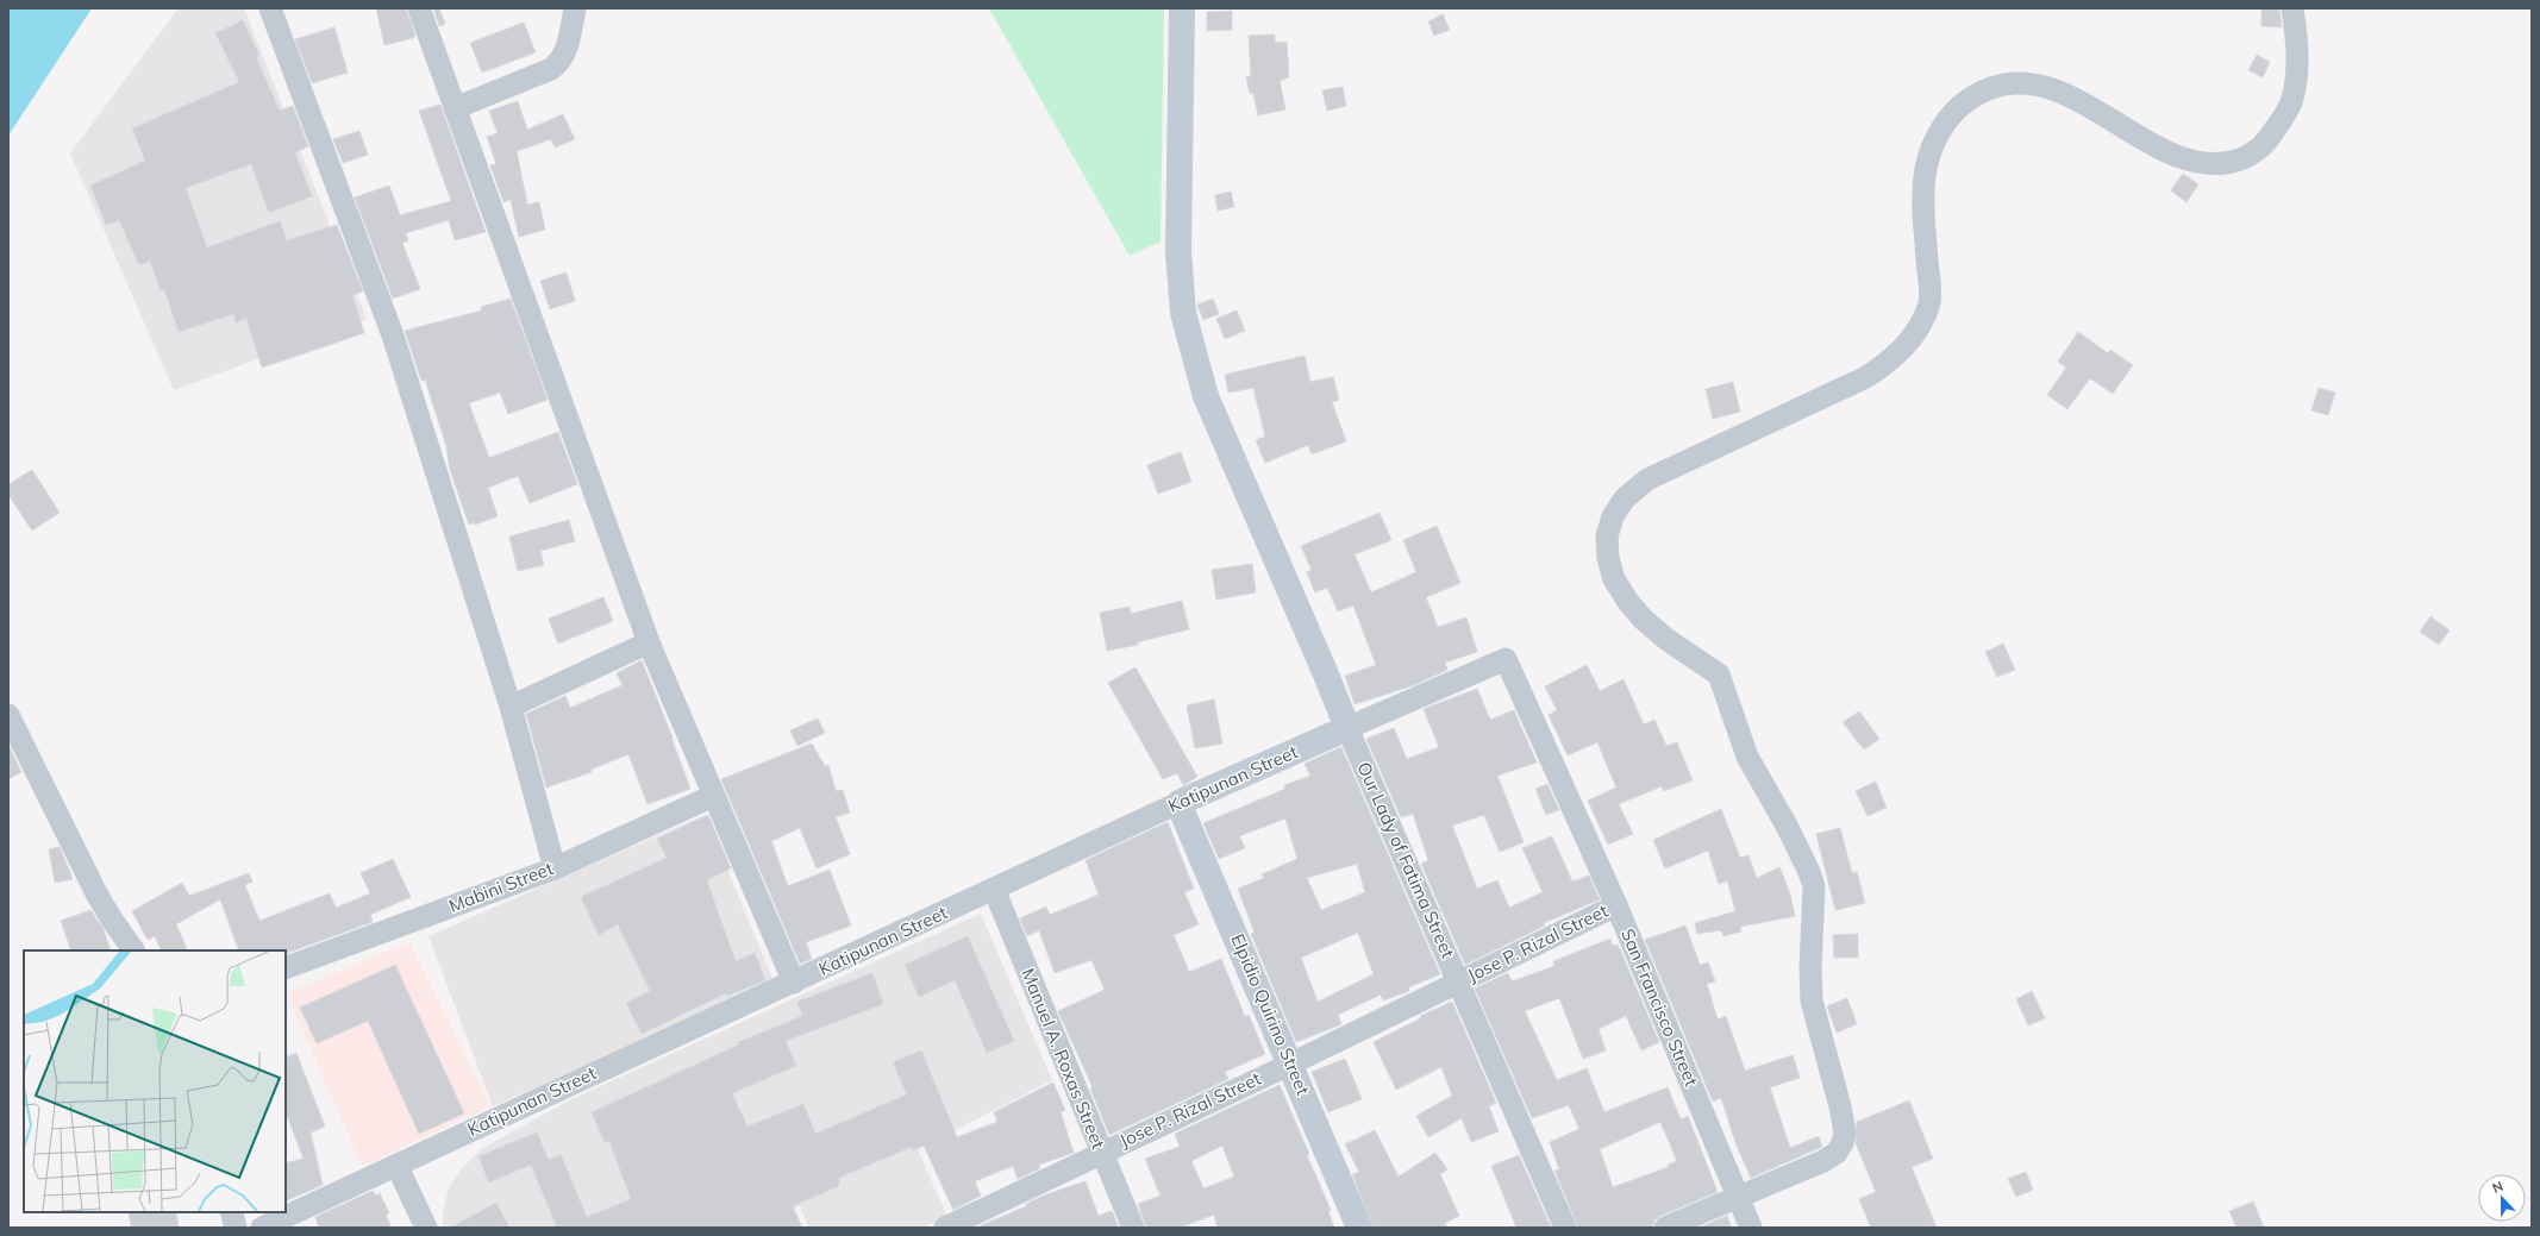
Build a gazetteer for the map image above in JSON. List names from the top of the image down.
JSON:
{
  "streets": {
    "street": [
      "Katipunan Street",
      "Our Lady of Fatima Street",
      "Mabini Street",
      "Jose P. Rizal Street",
      "San Francisco Street",
      "Elpidio Quirino Street",
      "Manuel A. Roxas Street"
    ]
  },
  "crossings": [
    ["Katipunan Street", "Our Lady of Fatima Street"],
    ["Katipunan Street", "San Francisco Street"],
    ["Katipunan Street", "Elpidio Quirino Street"],
    ["Katipunan Street", "Manuel A. Roxas Street"],
    ["Our Lady of Fatima Street", "Jose P. Rizal Street"],
    ["Jose P. Rizal Street", "San Francisco Street"],
    ["Jose P. Rizal Street", "Elpidio Quirino Street"],
    ["Jose P. Rizal Street", "Manuel A. Roxas Street"]
  ],
  "north": "top"
}
